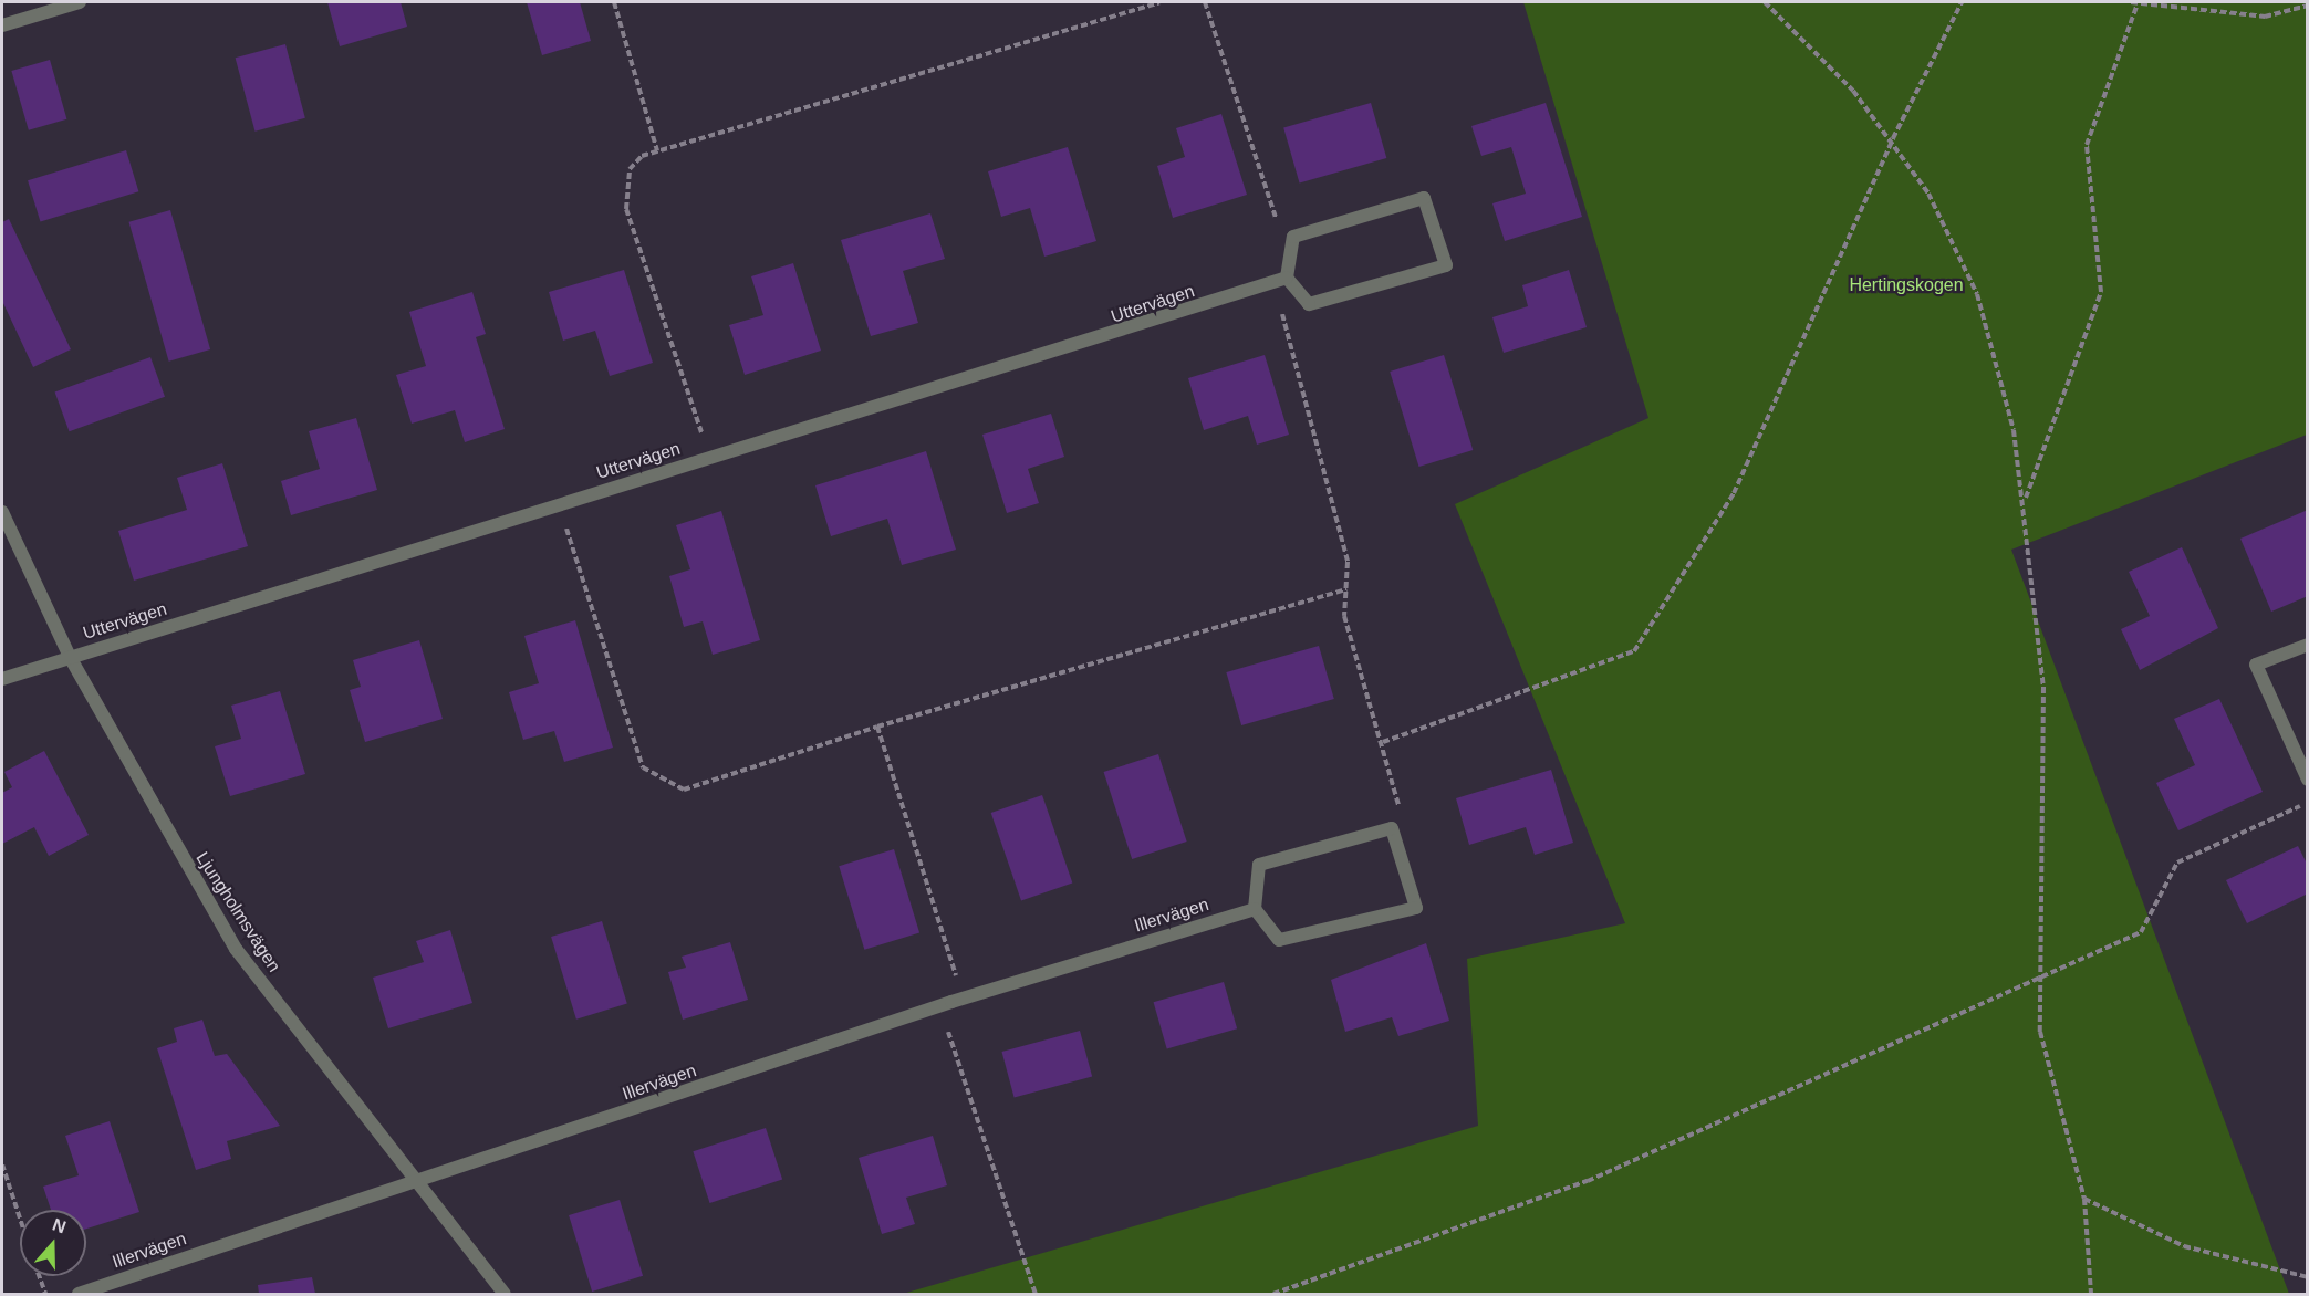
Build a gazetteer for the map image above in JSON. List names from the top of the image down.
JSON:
{
  "streets": {
    "street": ["Uttervägen", "Ljungholmsvägen", "Illervägen"]
  },
  "crossings": [
    ["Uttervägen", "Ljungholmsvägen"],
    ["Ljungholmsvägen", "Illervägen"]
  ],
  "parks": ["Hertingskogen"],
  "north": "top"
}
